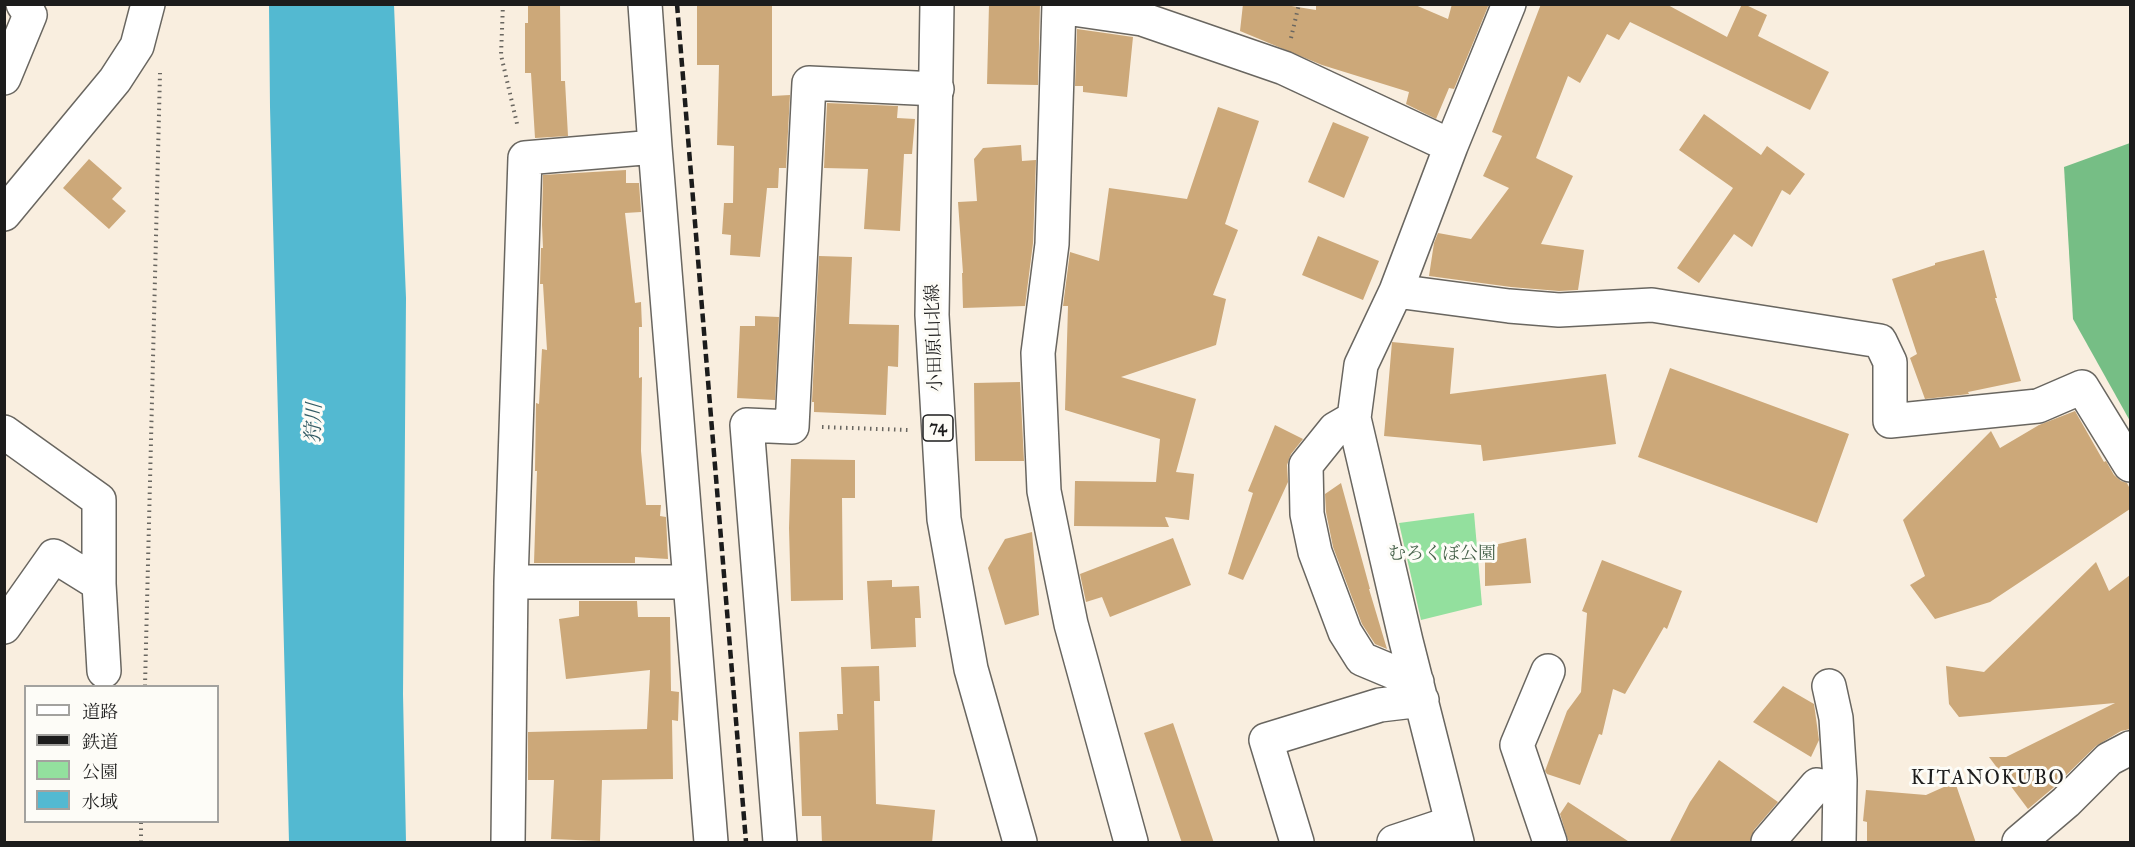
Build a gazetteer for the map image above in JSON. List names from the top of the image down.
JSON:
{
  "streets": {
    "street": ["小田原山北線", "74"]
  },
  "districts": ["KITANOKUBO"],
  "water": ["狩川"],
  "parks": ["むろくぼ公園"],
  "legend": [
    "道路",
    "鉄道",
    "公園",
    "水域"
  ]
}
